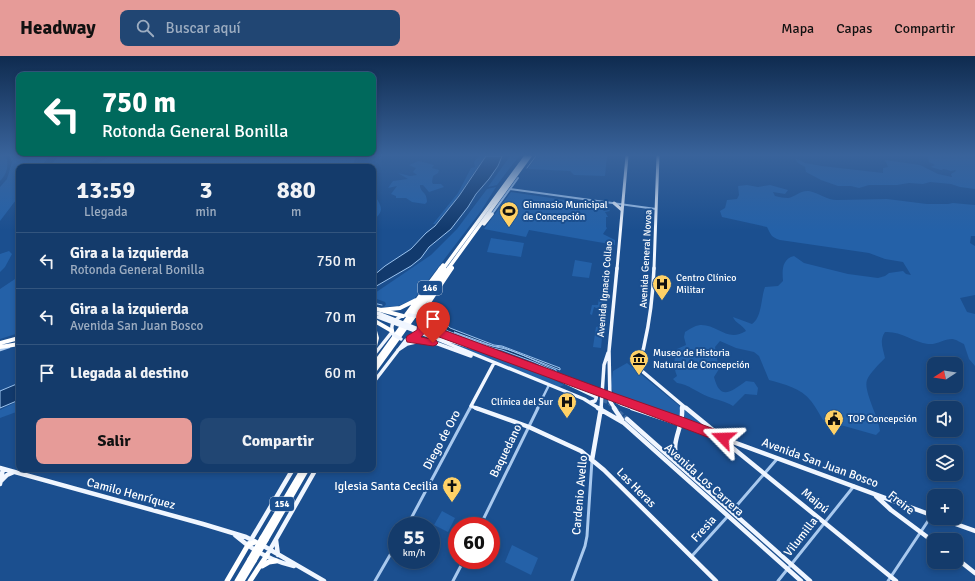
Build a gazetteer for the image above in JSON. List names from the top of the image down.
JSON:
{
  "streets": {
    "highway": ["146", "154"],
    "main road": [
      "Avenida General Novoa",
      "Avenida Ignacio Collao",
      "Diego de Oro",
      "Avenida San Juan Bosco",
      "Avenida Los Carrera",
      "Las Heras",
      "Camilo Henríquez",
      "Cardenio Avello",
      "Maipú",
      "Freire"
    ],
    "street": ["Baquedano", "Fresia", "Vilumilla"]
  },
  "crossings": [
    ["Avenida General Novoa", "Maipú"],
    ["Avenida Ignacio Collao", "Avenida San Juan Bosco"],
    ["Avenida Ignacio Collao", "Avenida Los Carrera"],
    ["Diego de Oro", "Las Heras"],
    ["Baquedano", "Las Heras"],
    ["Avenida San Juan Bosco", "Maipú"],
    ["Avenida San Juan Bosco", "Freire"],
    ["Avenida San Juan Bosco", "Fresia"],
    ["Avenida San Juan Bosco", "Vilumilla"],
    ["Avenida Los Carrera", "Cardenio Avello"],
    ["Avenida Los Carrera", "Fresia"],
    ["Avenida Los Carrera", "Vilumilla"],
    ["Las Heras", "Cardenio Avello"],
    ["Las Heras", "Fresia"],
    ["Maipú", "Fresia"],
    ["Maipú", "Vilumilla"]
  ],
  "places": {
    "sports": ["Gimnasio Municipal de Concepción"],
    "hospital": ["Centro Clínico Militar", "Clínica del Sur"],
    "museum": ["Museo de Historia Natural de Concepción"],
    "public building": ["TOP Concepción"],
    "church": ["Iglesia Santa Cecilia"]
  },
  "north": "left",
  "page": {
    "header": "Headway",
    "search": "Buscar aquí",
    "nav": ["Mapa", "Capas", "Compartir"],
    "turn": ["750 m", "Rotonda General Bonilla"],
    "eta": [
      "13:59",
      "Llegada",
      "3",
      "min",
      "880",
      "m"
    ],
    "list": [
      {
        "name": "Gira a la izquierda",
        "note": "Rotonda General Bonilla",
        "value": "750 m"
      },
      {
        "name": "Gira a la izquierda",
        "note": "Avenida San Juan Bosco",
        "value": "70 m"
      },
      {
        "name": "Llegada al destino",
        "value": "60 m"
      }
    ],
    "map_buttons": ["+", "−"],
    "buttons": ["Salir", "Compartir"],
    "speed": "55 km/h",
    "limit": "60"
  }
}
